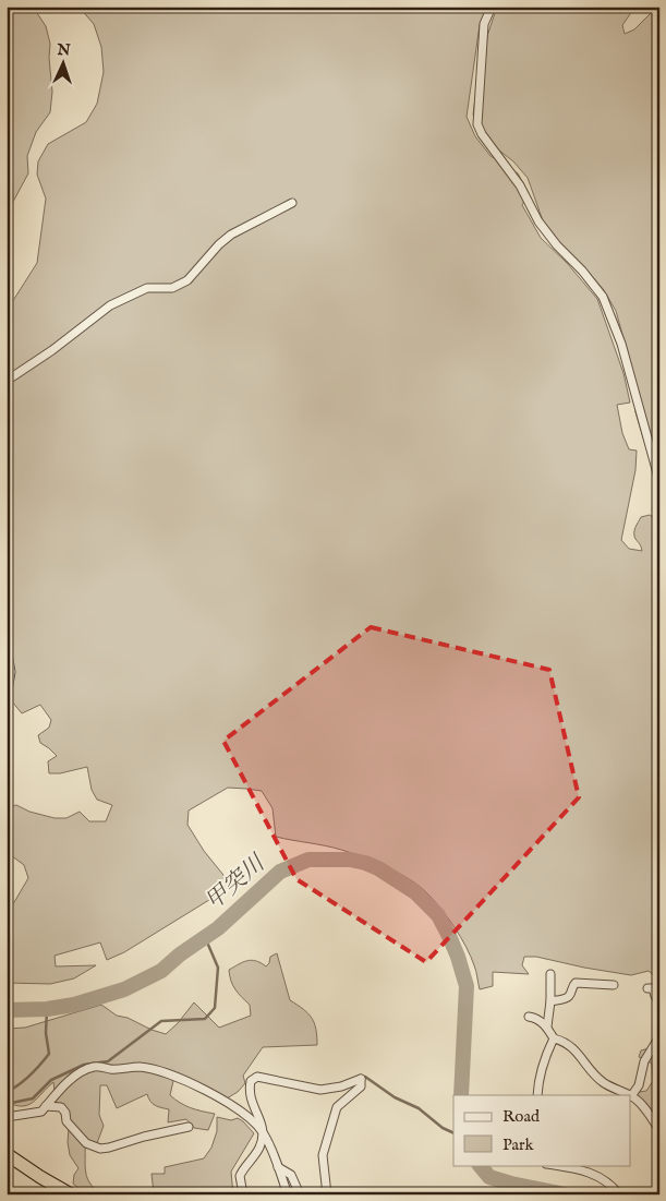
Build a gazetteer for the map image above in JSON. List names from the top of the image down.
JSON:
{
  "water": ["甲突川"],
  "legend": ["Road", "Park"],
  "north": "top"
}
